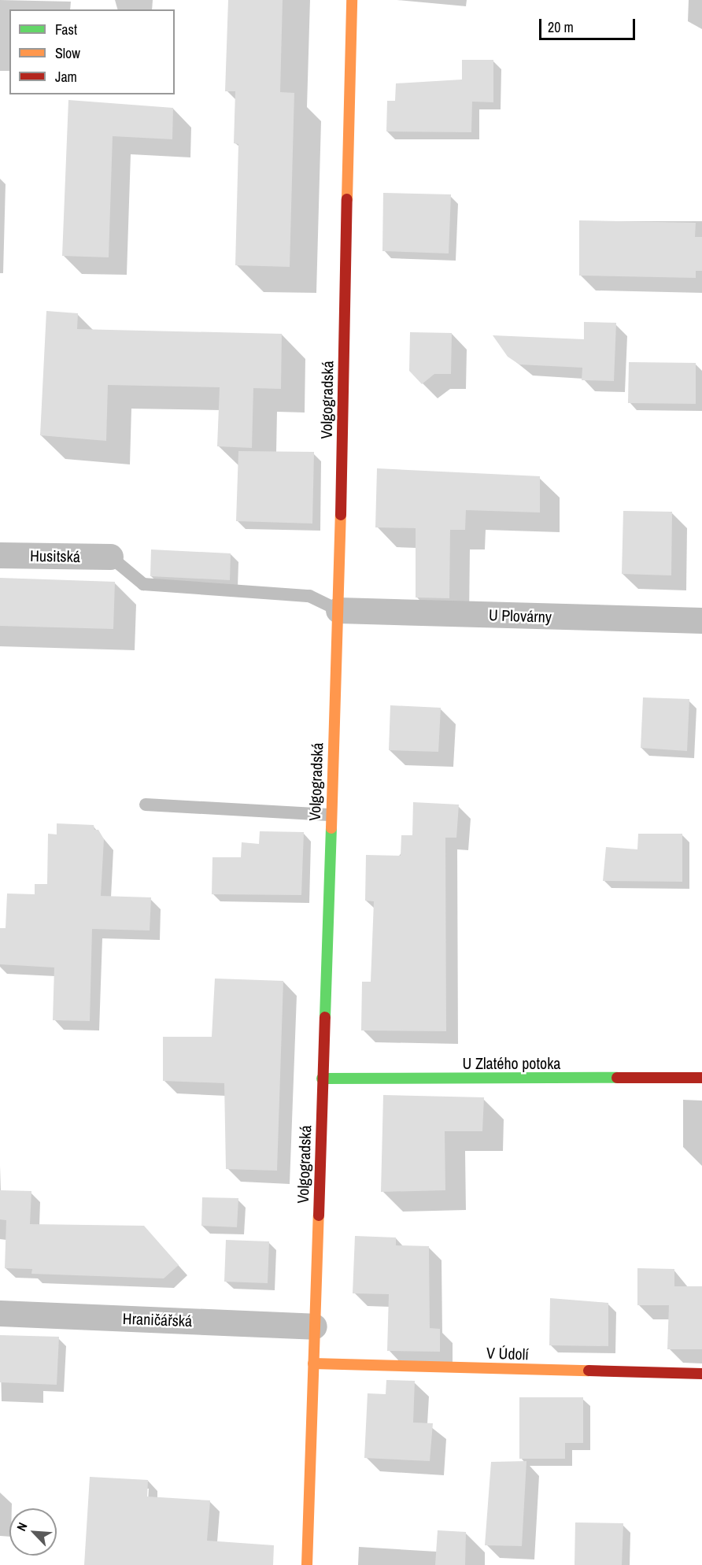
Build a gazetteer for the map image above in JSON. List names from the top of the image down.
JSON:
{
  "streets": {
    "street": [
      "Volgogradská",
      "Husitská",
      "U Plovárny",
      "U Zlatého potoka",
      "Hraničářská",
      "V Údolí"
    ]
  },
  "crossings": [
    ["Volgogradská", "U Plovárny"],
    ["Volgogradská", "U Zlatého potoka"],
    ["Volgogradská", "Hraničářská"],
    ["Volgogradská", "V Údolí"]
  ],
  "legend": ["Fast", "Slow", "Jam"],
  "scale_bar": "20 m",
  "north": "top left"
}
